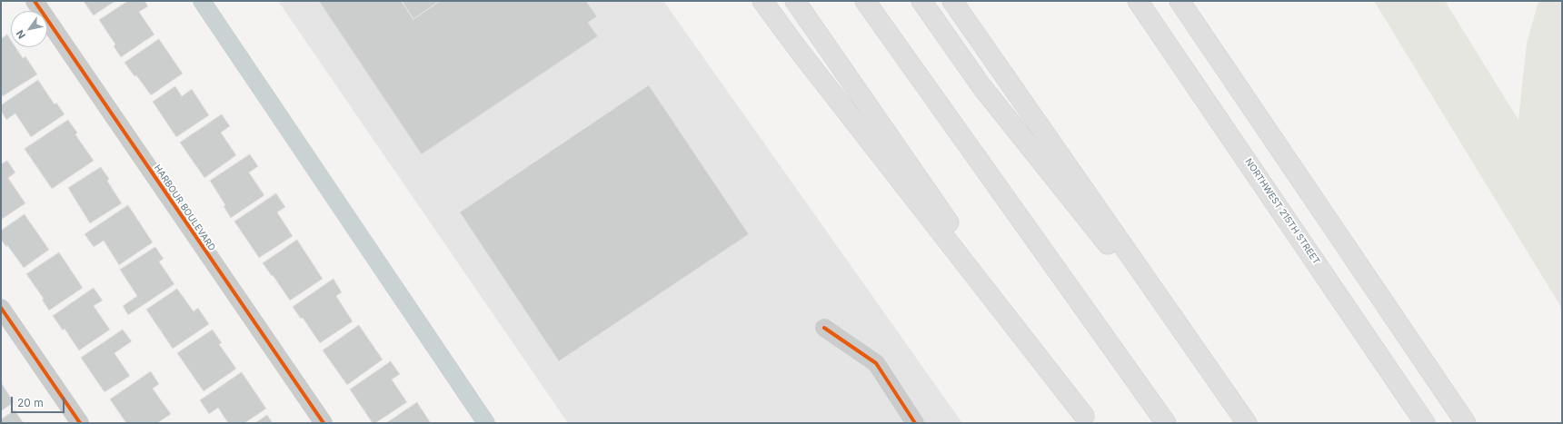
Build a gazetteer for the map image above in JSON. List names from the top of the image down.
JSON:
{
  "streets": {
    "main road": ["NORTHWEST 215TH STREET"],
    "street": ["HARBOUR BOULEVARD"]
  },
  "scale_bar": "20 m",
  "north": "bottom left"
}
